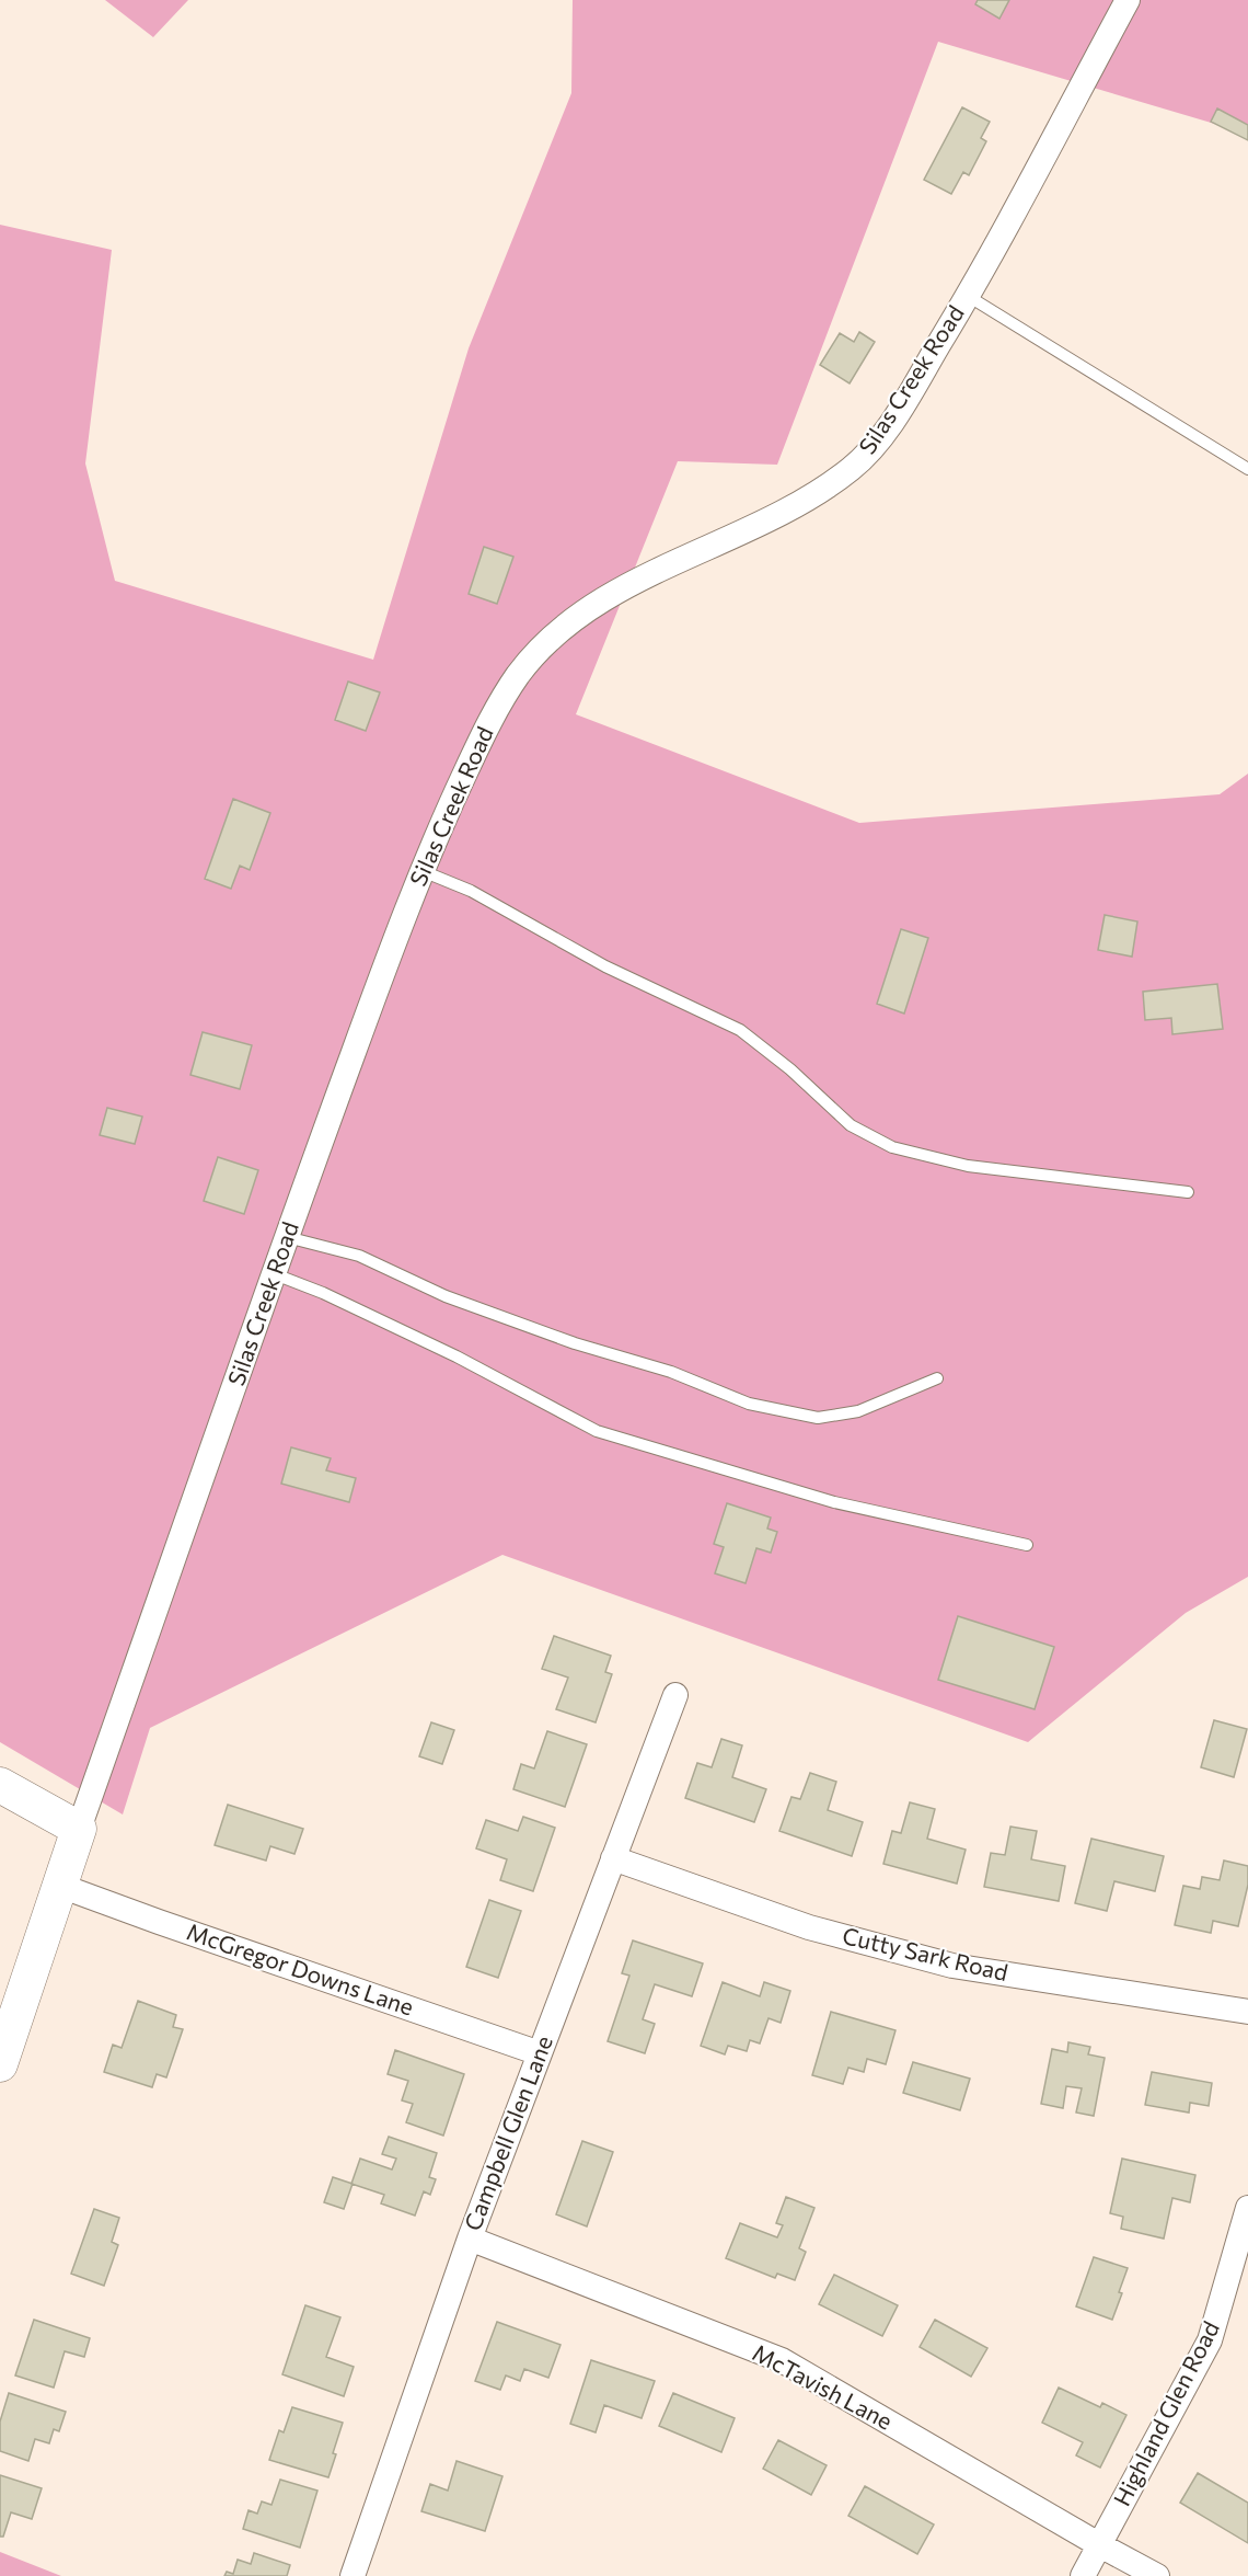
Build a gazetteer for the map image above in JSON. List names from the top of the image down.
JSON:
{
  "streets": {
    "street": [
      "Silas Creek Road",
      "Cutty Sark Road",
      "McGregor Downs Lane",
      "Campbell Glen Lane",
      "McTavish Lane",
      "Highland Glen Road"
    ]
  },
  "crossings": [
    ["Cutty Sark Road", "Campbell Glen Lane"],
    ["McGregor Downs Lane", "Campbell Glen Lane"],
    ["Campbell Glen Lane", "McTavish Lane"],
    ["McTavish Lane", "Highland Glen Road"]
  ]
}
